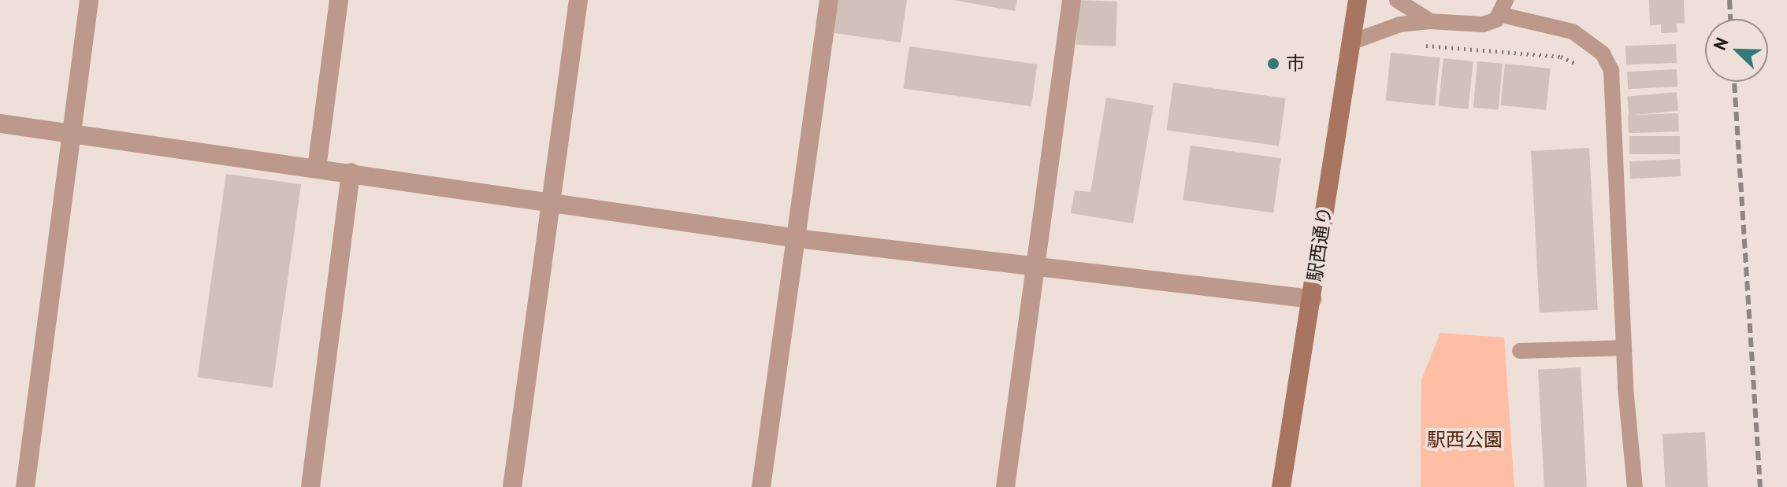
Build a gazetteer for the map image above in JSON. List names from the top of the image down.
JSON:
{
  "streets": {
    "street": ["駅西通り"]
  },
  "parks": ["駅西公園"],
  "places": ["市"],
  "north": "top left"
}
